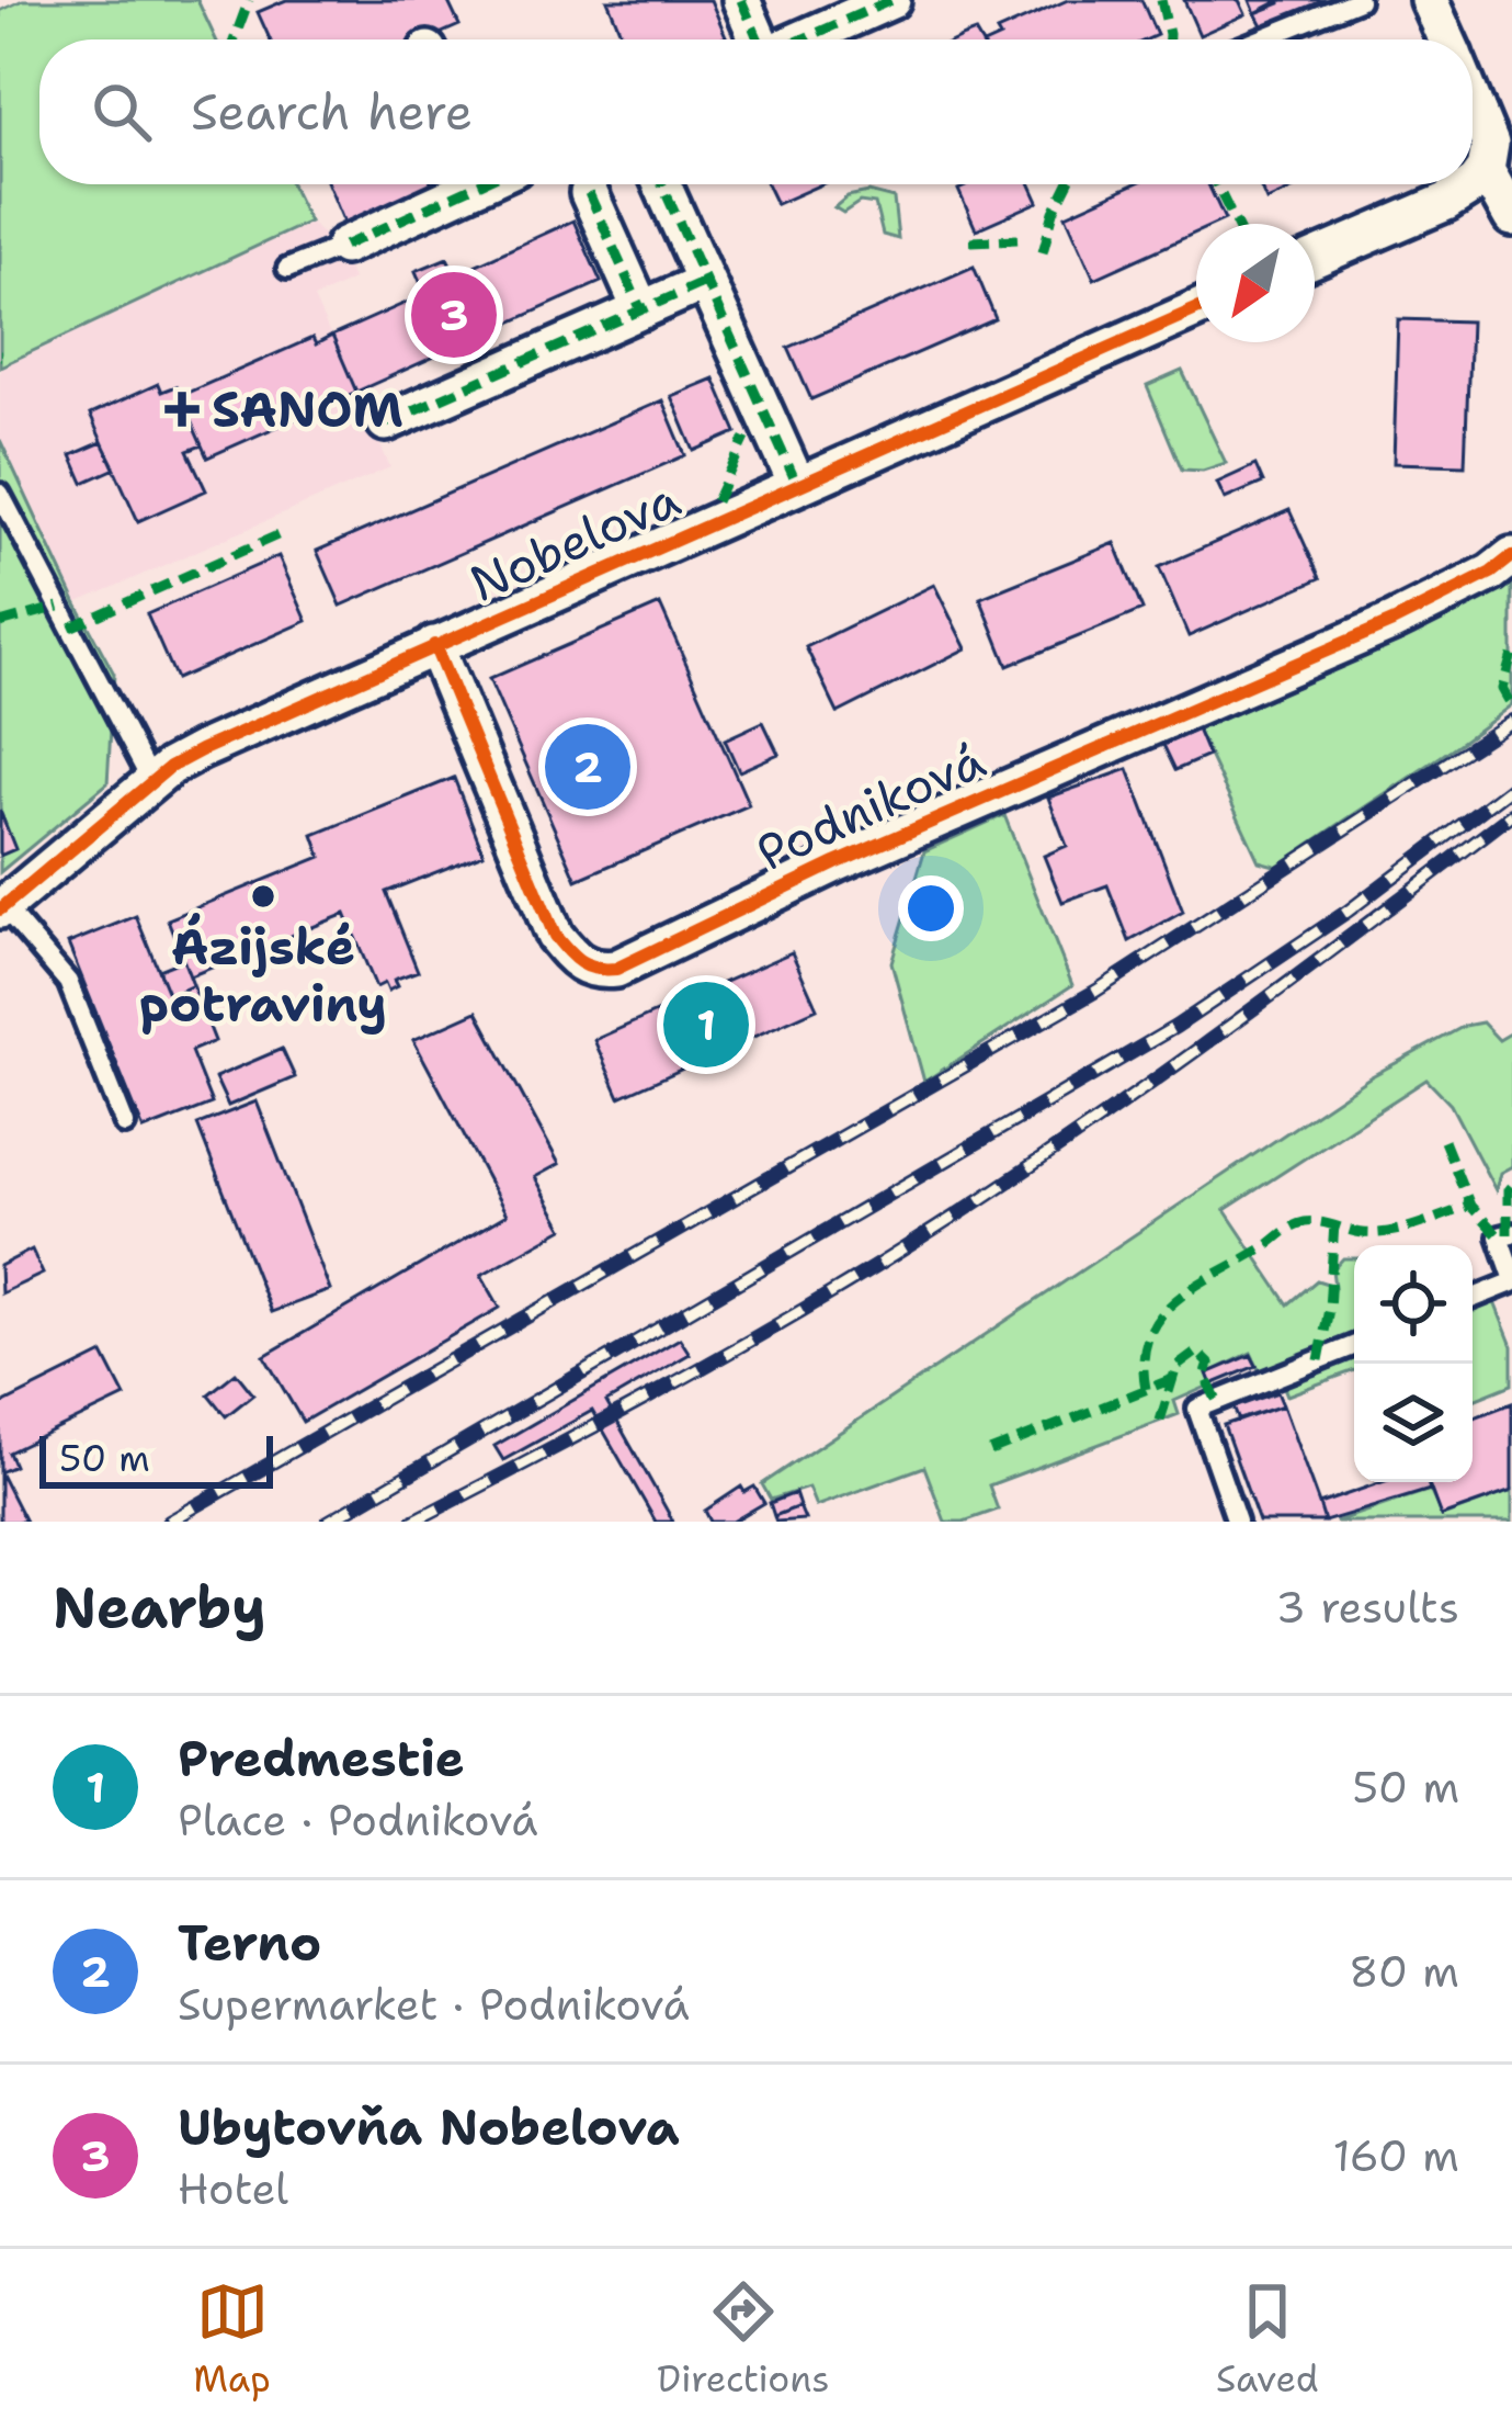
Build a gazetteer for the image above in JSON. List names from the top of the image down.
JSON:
{
  "streets": {
    "street": ["Nobelova", "Podniková"]
  },
  "crossings": [
    ["Nobelova", "Podniková"]
  ],
  "places": {
    "health": ["SANOM"],
    "other": ["Ázijské potraviny"]
  },
  "scale_bar": "50 m",
  "north": "bottom left",
  "page": {
    "search": "Search here",
    "pins": ["3", "2", "1"],
    "scale": "50 m",
    "heading": ["Nearby", "3 results"],
    "list": [
      {
        "mark": "1",
        "name": "Predmestie",
        "note": "Place · Podniková",
        "value": "50 m"
      },
      {
        "mark": "2",
        "name": "Terno",
        "note": "Supermarket · Podniková",
        "value": "80 m"
      },
      {
        "mark": "3",
        "name": "Ubytovňa Nobelova",
        "note": "Hotel",
        "value": "160 m"
      }
    ],
    "nav": ["Map", "Directions", "Saved"]
  }
}
